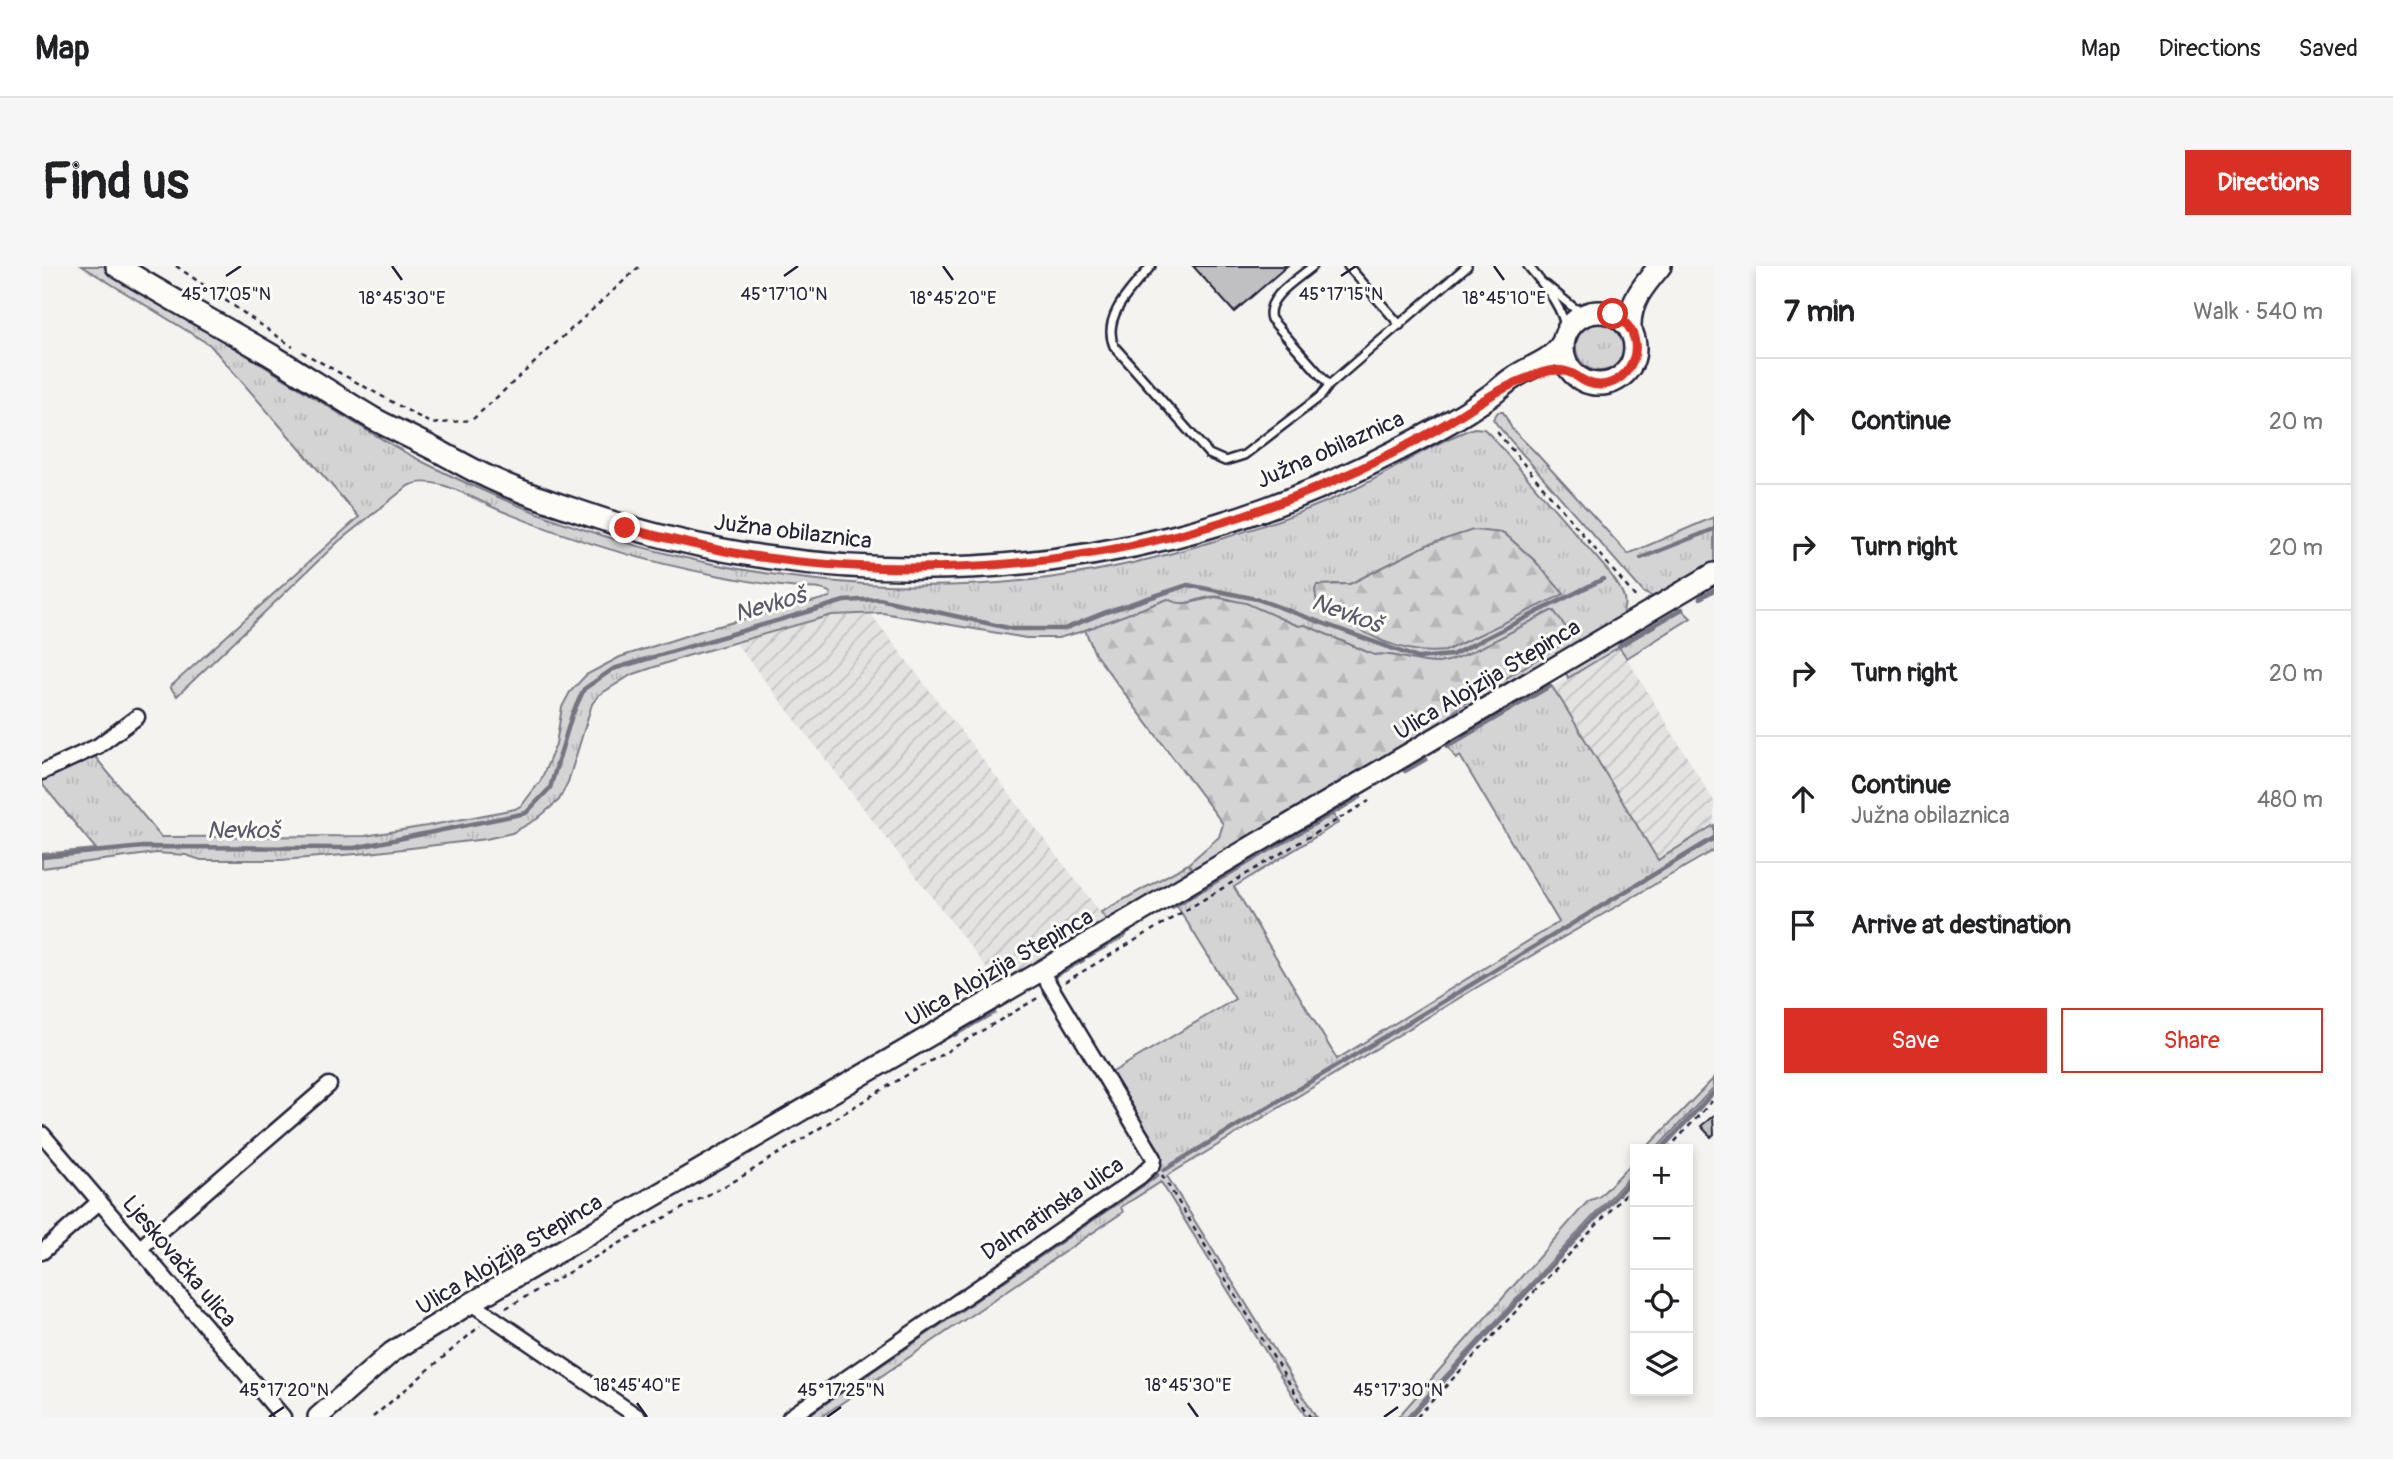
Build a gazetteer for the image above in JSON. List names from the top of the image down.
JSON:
{
  "streets": {
    "main road": ["Južna obilaznica", "Ulica Alojzija Stepinca"],
    "street": ["Dalmatinska ulica", "Ljeskovačka ulica"]
  },
  "crossings": [
    ["Ulica Alojzija Stepinca", "Dalmatinska ulica"]
  ],
  "water": ["Nevkoš"],
  "page": {
    "header": "Map",
    "nav": ["Map", "Directions", "Saved"],
    "buttons": [
      "Directions",
      ["Save", "Share"]
    ],
    "title": "Find us",
    "heading": ["7 min", "Walk · 540 m"],
    "list": [
      ["Continue", "20 m"],
      ["Turn right", "20 m"],
      ["Turn right", "20 m"],
      ["Continue", "Južna obilaznica", "480 m"],
      "Arrive at destination"
    ],
    "map_buttons": ["+", "−"]
  },
  "coordinates": [
    "45°17'05\"N",
    "45°17'10\"N",
    "45°17'15\"N",
    "18°45'30\"E",
    "18°45'20\"E",
    "18°45'10\"E",
    "18°45'40\"E",
    "45°17'20\"N",
    "45°17'25\"N",
    "45°17'30\"N"
  ]
}
